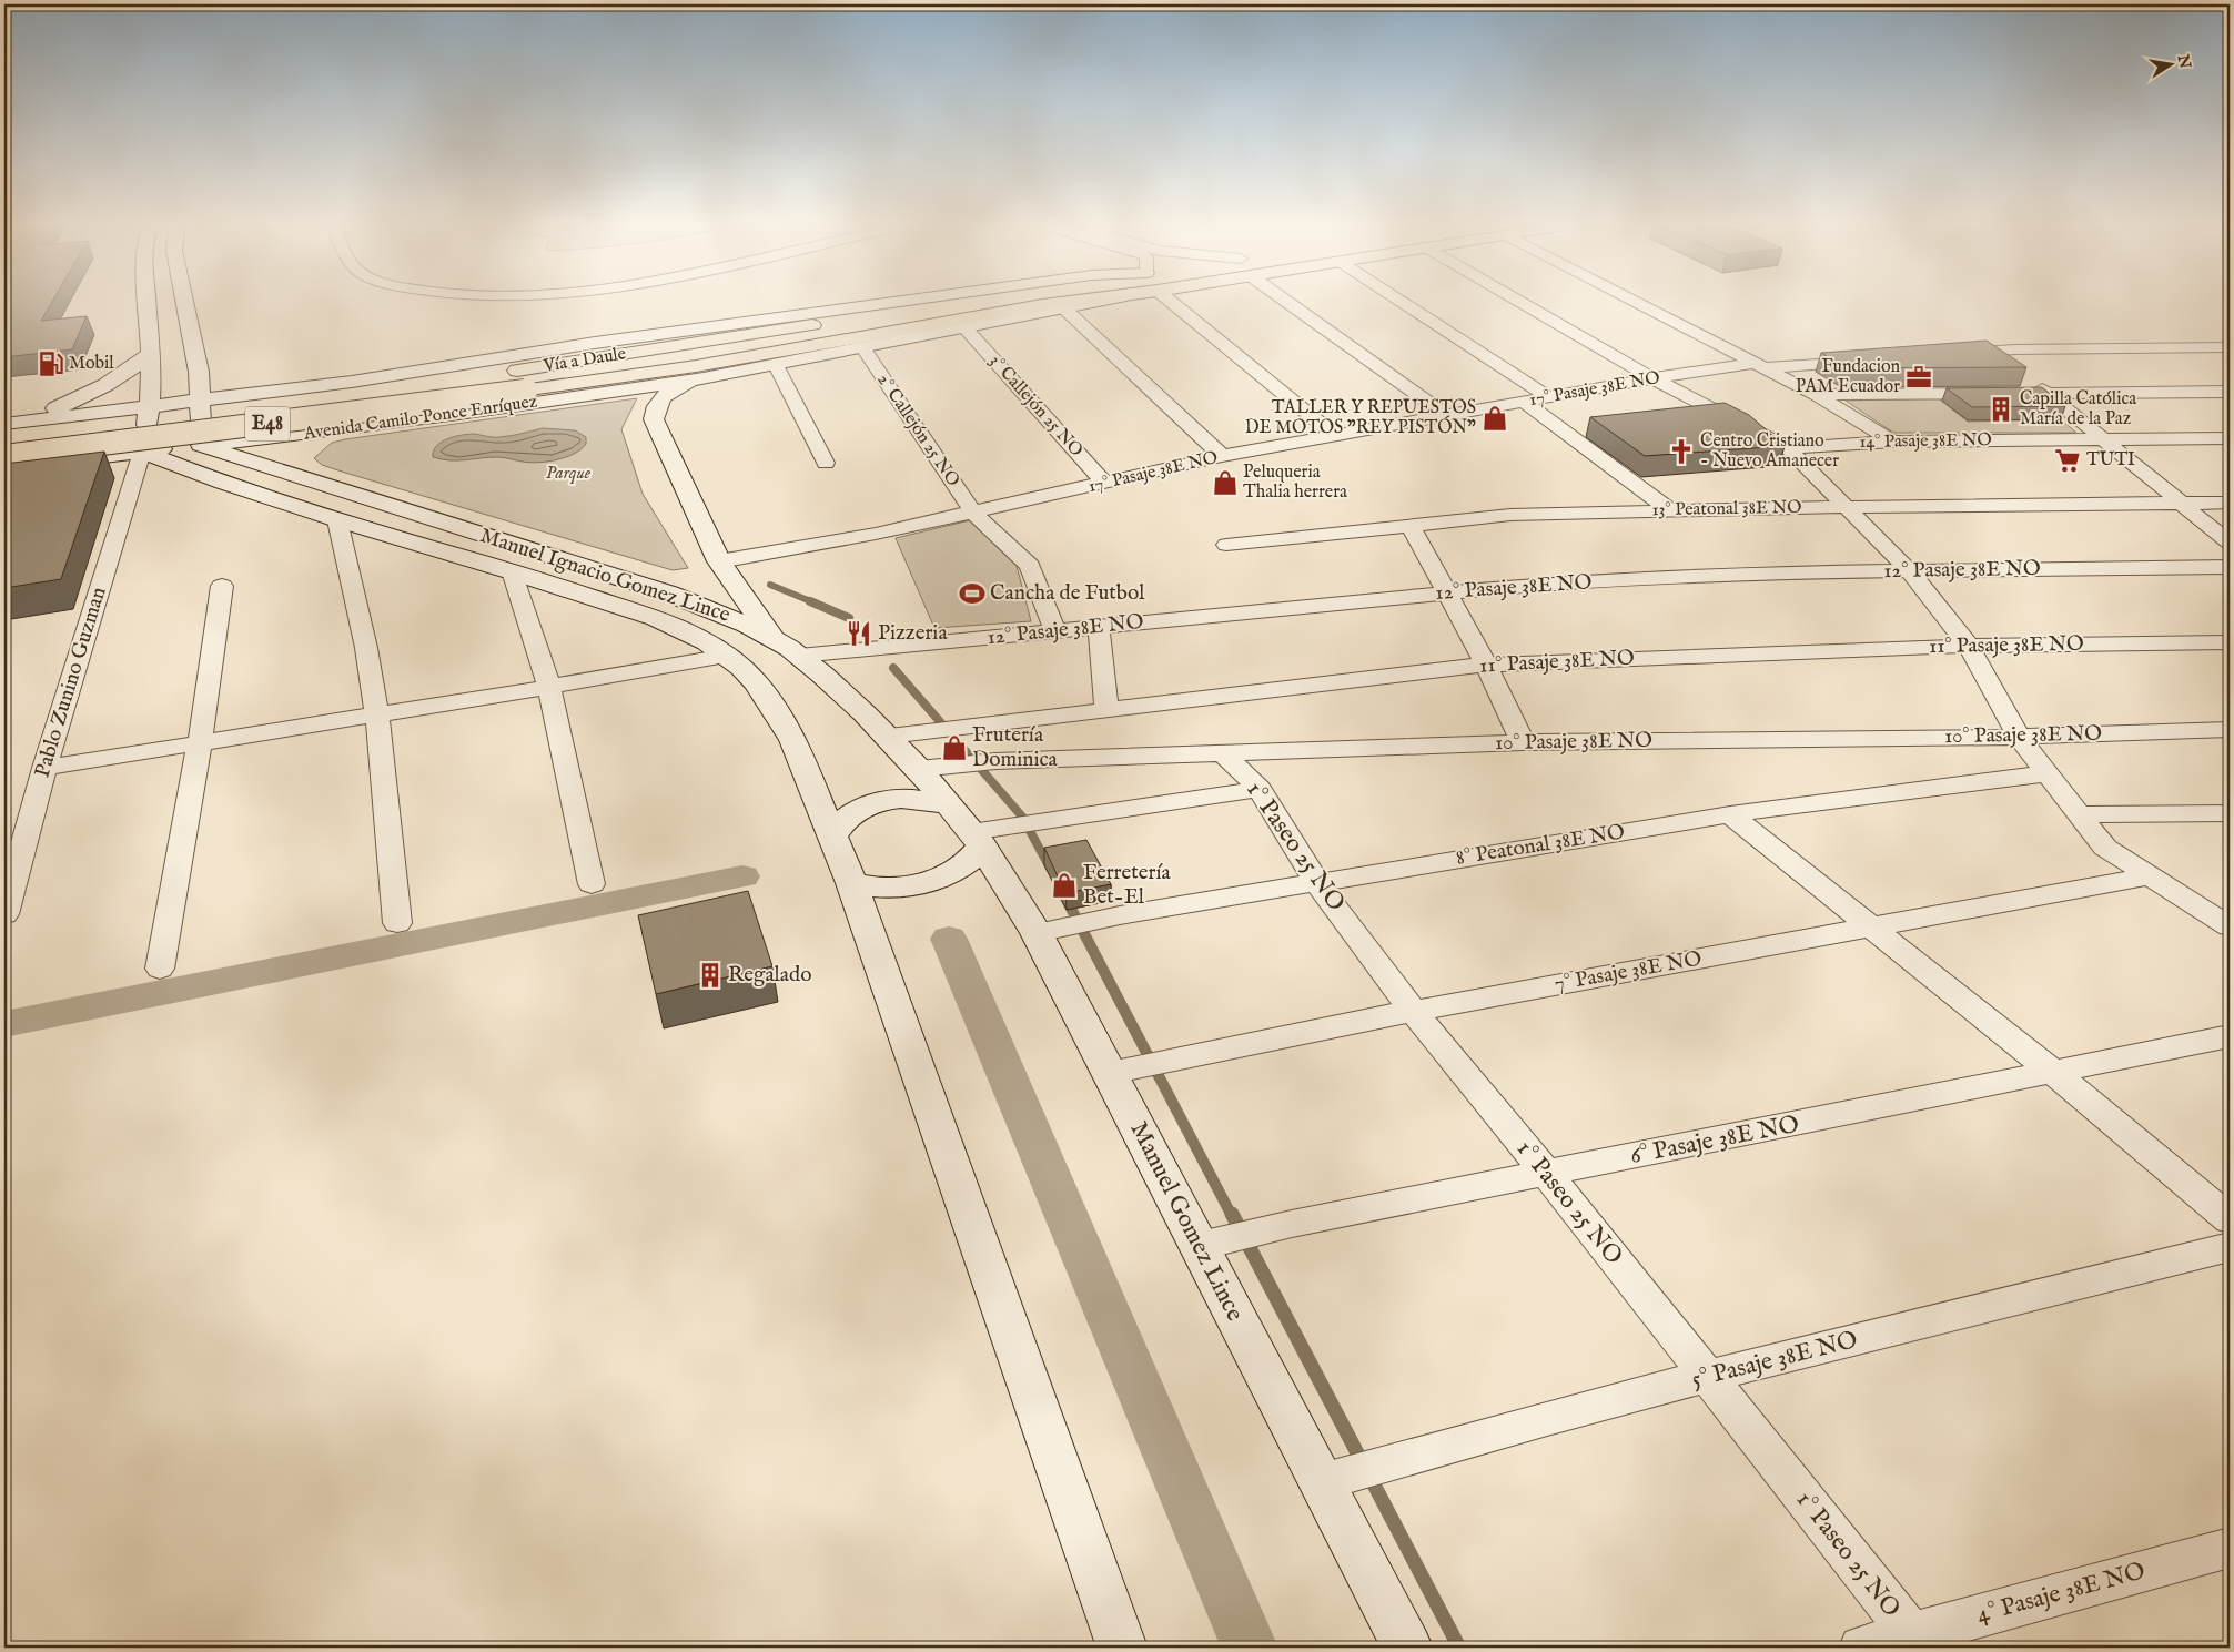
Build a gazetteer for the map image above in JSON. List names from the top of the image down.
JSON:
{
  "streets": {
    "main road": [
      "Vía a Daule",
      "Avenida Camilo Ponce Enríquez",
      "E48",
      "Manuel Ignacio Gomez Lince",
      "Manuel Gomez Lince"
    ],
    "street": [
      "17° Pasaje 38E NO",
      "3° Callejón 25 NO",
      "2° Callejón 25 NO",
      "14° Pasaje 38E NO",
      "13° Peatonal 38E NO",
      "12° Pasaje 38E NO",
      "11° Pasaje 38E NO",
      "Pablo Zunino Guzman",
      "10° Pasaje 38E NO",
      "8° Peatonal 38E NO",
      "1° Paseo 25 NO",
      "7° Pasaje 38E NO",
      "6° Pasaje 38E NO",
      "5° Pasaje 38E NO",
      "4° Pasaje 38E NO"
    ]
  },
  "crossings": [
    ["Vía a Daule", "3° Callejón 25 NO"],
    ["Vía a Daule", "Avenida Camilo Ponce Enríquez"],
    ["Vía a Daule", "E48"],
    ["Vía a Daule", "2° Callejón 25 NO"],
    ["17° Pasaje 38E NO", "3° Callejón 25 NO"],
    ["17° Pasaje 38E NO", "2° Callejón 25 NO"],
    ["Avenida Camilo Ponce Enríquez", "Manuel Ignacio Gomez Lince"],
    ["Avenida Camilo Ponce Enríquez", "Pablo Zunino Guzman"],
    ["2° Callejón 25 NO", "12° Pasaje 38E NO"],
    ["12° Pasaje 38E NO", "Manuel Ignacio Gomez Lince"],
    ["Manuel Ignacio Gomez Lince", "11° Pasaje 38E NO"],
    ["Manuel Ignacio Gomez Lince", "Pablo Zunino Guzman"],
    ["Manuel Ignacio Gomez Lince", "10° Pasaje 38E NO"],
    ["Manuel Ignacio Gomez Lince", "Manuel Gomez Lince"],
    ["10° Pasaje 38E NO", "1° Paseo 25 NO"],
    ["8° Peatonal 38E NO", "1° Paseo 25 NO"],
    ["8° Peatonal 38E NO", "Manuel Gomez Lince"],
    ["1° Paseo 25 NO", "7° Pasaje 38E NO"],
    ["1° Paseo 25 NO", "6° Pasaje 38E NO"],
    ["1° Paseo 25 NO", "5° Pasaje 38E NO"],
    ["1° Paseo 25 NO", "4° Pasaje 38E NO"],
    ["7° Pasaje 38E NO", "Manuel Gomez Lince"],
    ["6° Pasaje 38E NO", "Manuel Gomez Lince"],
    ["Manuel Gomez Lince", "5° Pasaje 38E NO"]
  ],
  "parks": ["Parque"],
  "places": {
    "fuel station": ["Mobil"],
    "office": ["Fundacion PAM Ecuador"],
    "building": ["Capilla Católica María de la Paz", "Regalado"],
    "shop": [
      "TALLER Y REPUESTOS DE MOTOS \"REY PISTÓN\"",
      "Peluqueria Thalia herrera",
      "Frutería Dominica",
      "Ferretería Bet-El"
    ],
    "church": ["Centro Cristiano - Nuevo Amanecer"],
    "supermarket": ["TUTI"],
    "sports": ["Cancha de Futbol"],
    "restaurant": ["Pizzeria"]
  },
  "north": "right"
}
